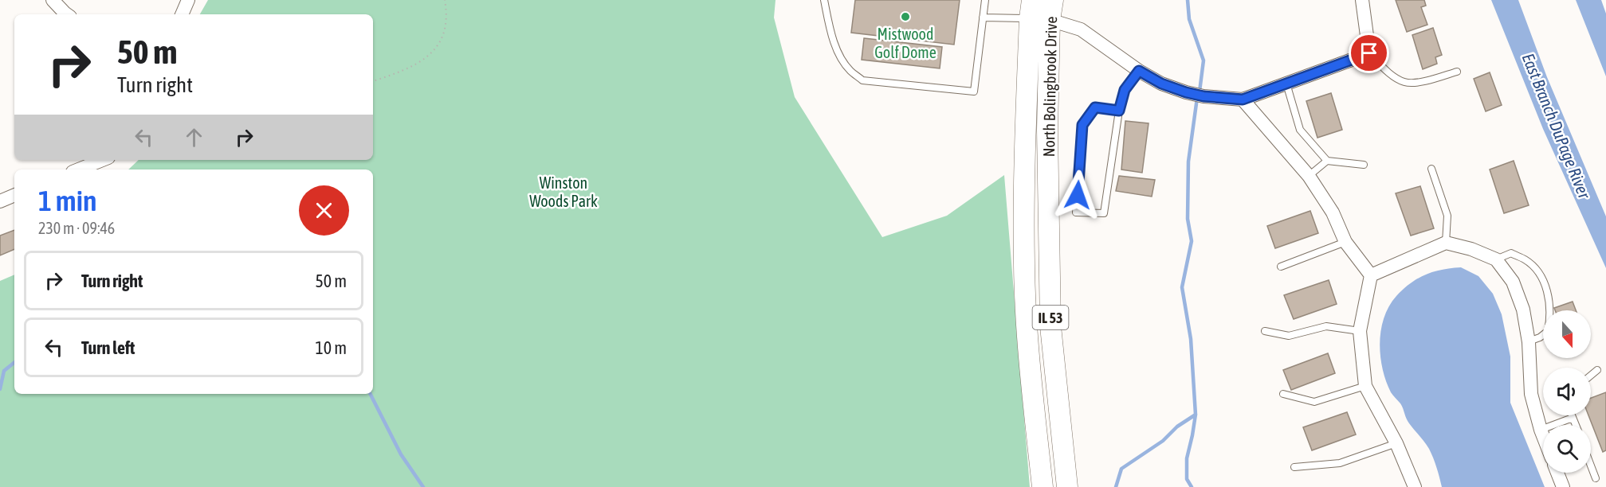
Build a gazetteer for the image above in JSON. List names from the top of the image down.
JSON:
{
  "streets": {
    "main road": ["North Bolingbrook Drive", "IL 53"]
  },
  "water": ["East Branch DuPage River"],
  "parks": ["Winston Woods Park"],
  "places": ["Mistwood Golf Dome"],
  "north": "bottom",
  "page": {
    "turn": ["50 m", "Turn right"],
    "heading": ["1 min", "230 m · 09:46"],
    "list": [
      {
        "name": "Turn right",
        "value": "50 m"
      },
      {
        "name": "Turn left",
        "value": "10 m"
      }
    ]
  }
}
